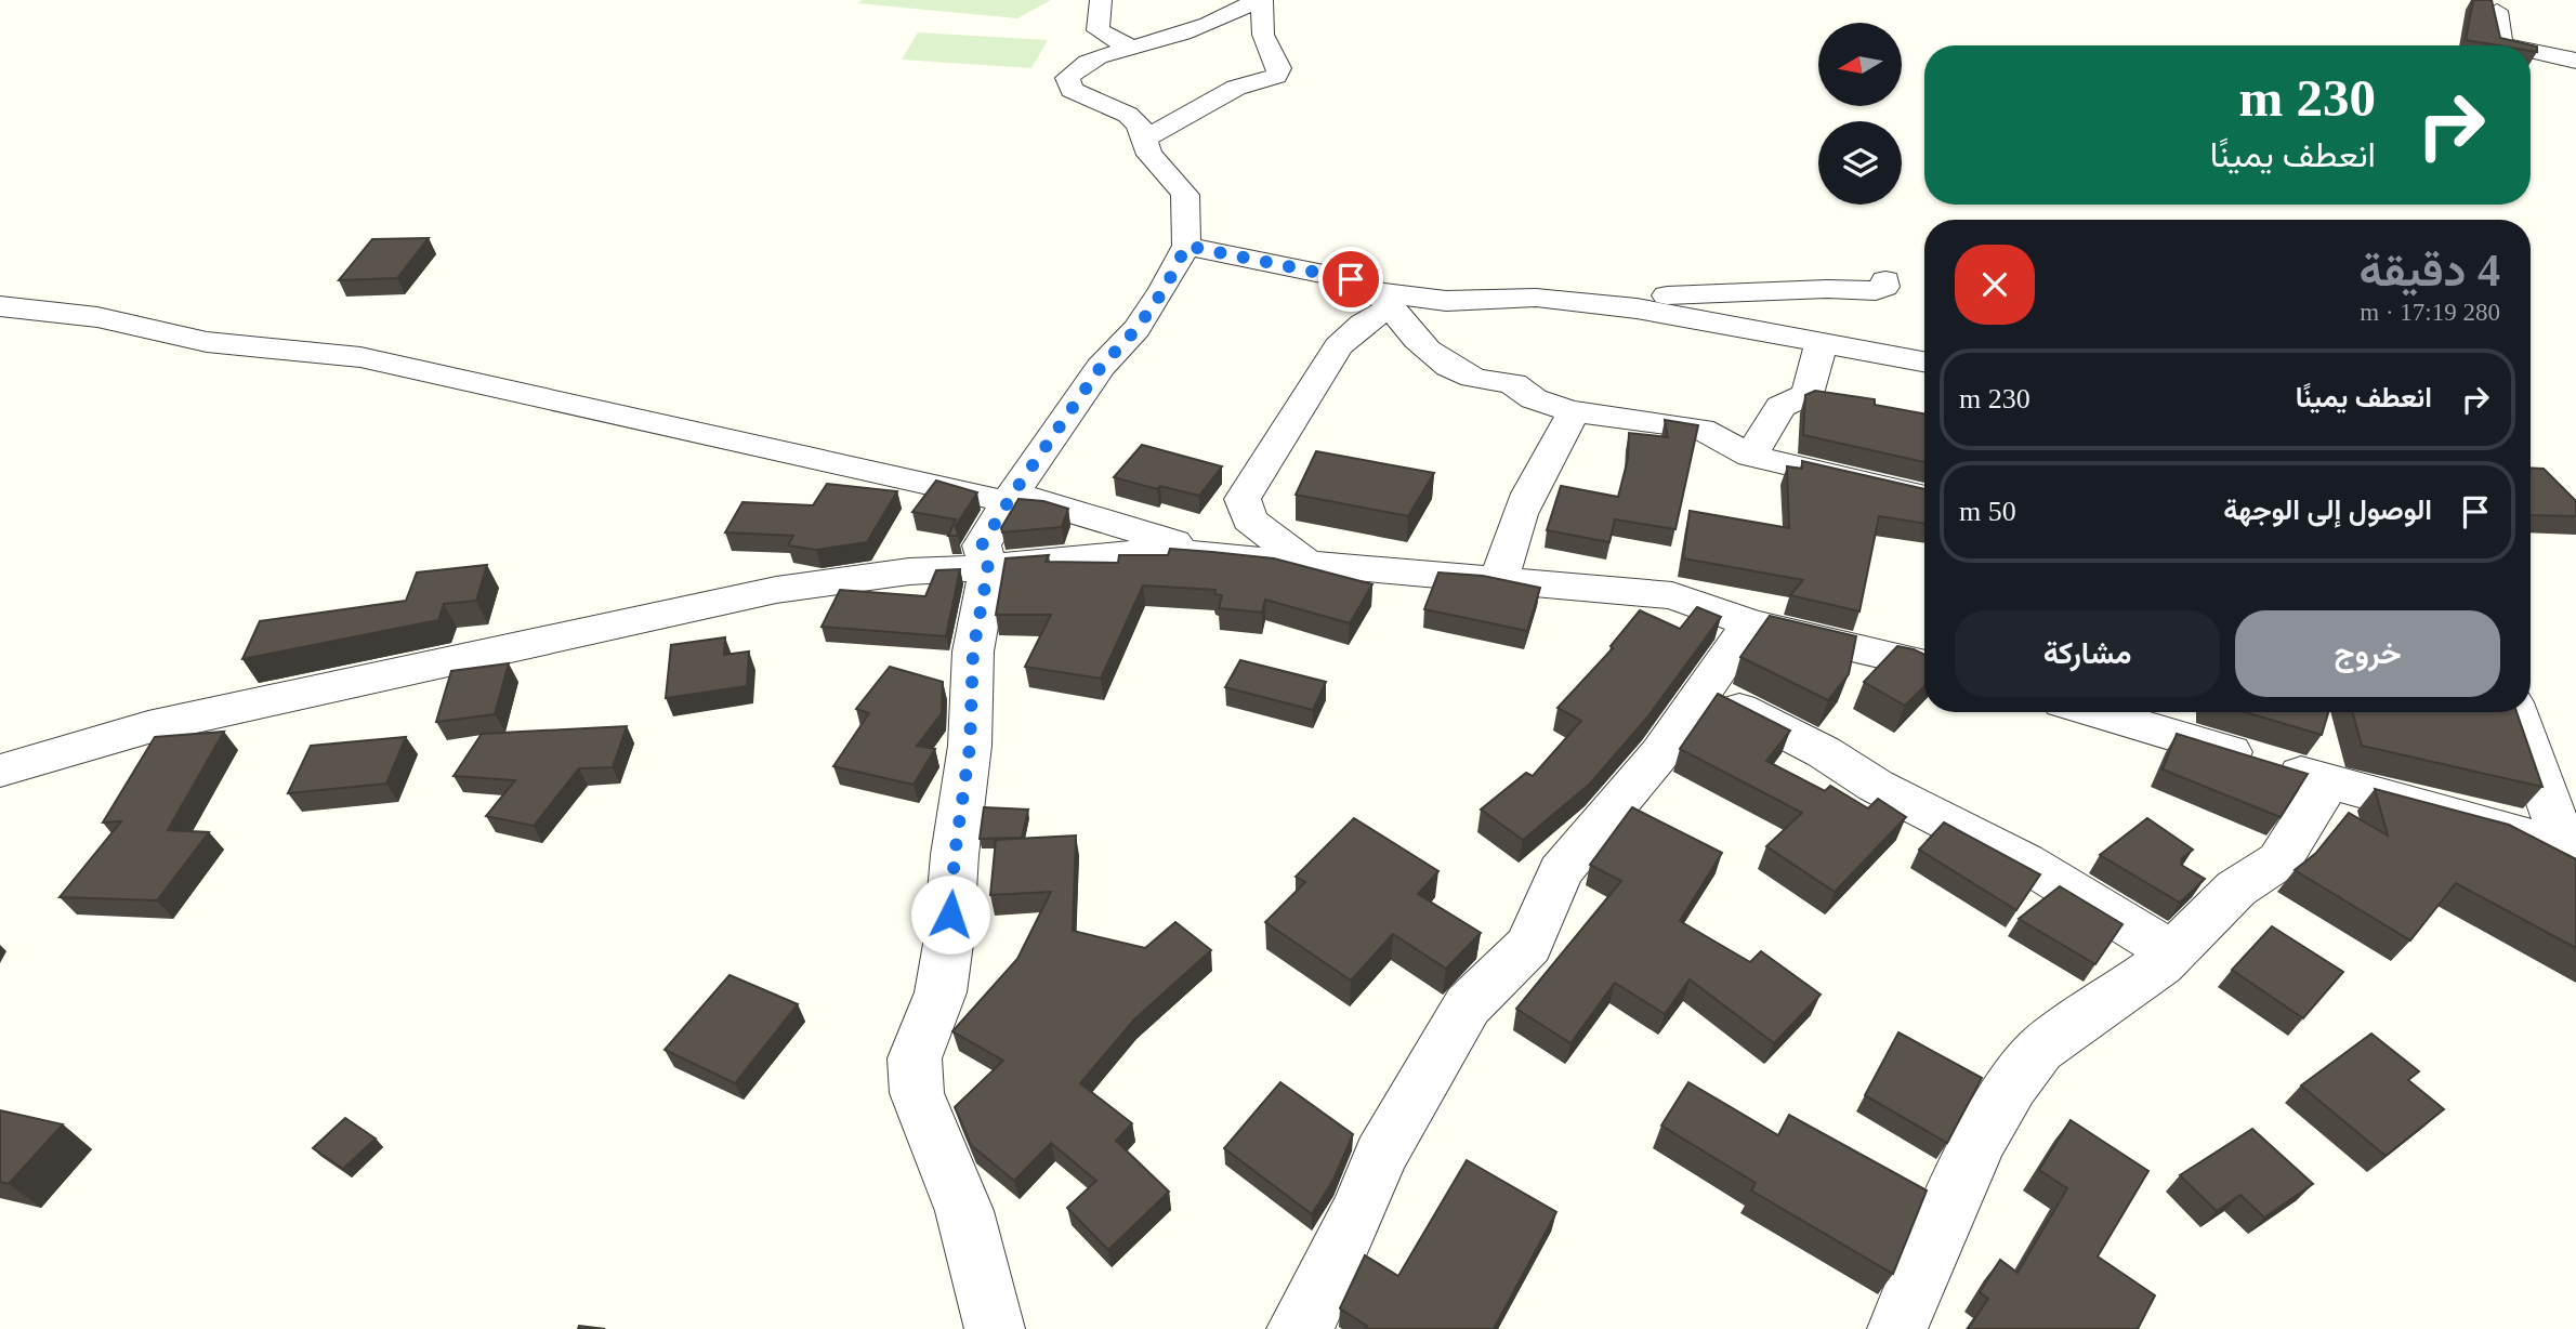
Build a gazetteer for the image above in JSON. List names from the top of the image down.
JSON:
{
  "north": "left",
  "page": {
    "turn": ["230 m", "انعطف يمينًا"],
    "heading": ["4 دقيقة", "280 m · 17:19"],
    "list": [
      {
        "name": "انعطف يمينًا",
        "value": "230 m"
      },
      {
        "name": "الوصول إلى الوجهة",
        "value": "50 m"
      }
    ],
    "buttons": ["خروج", "مشاركة"]
  }
}
